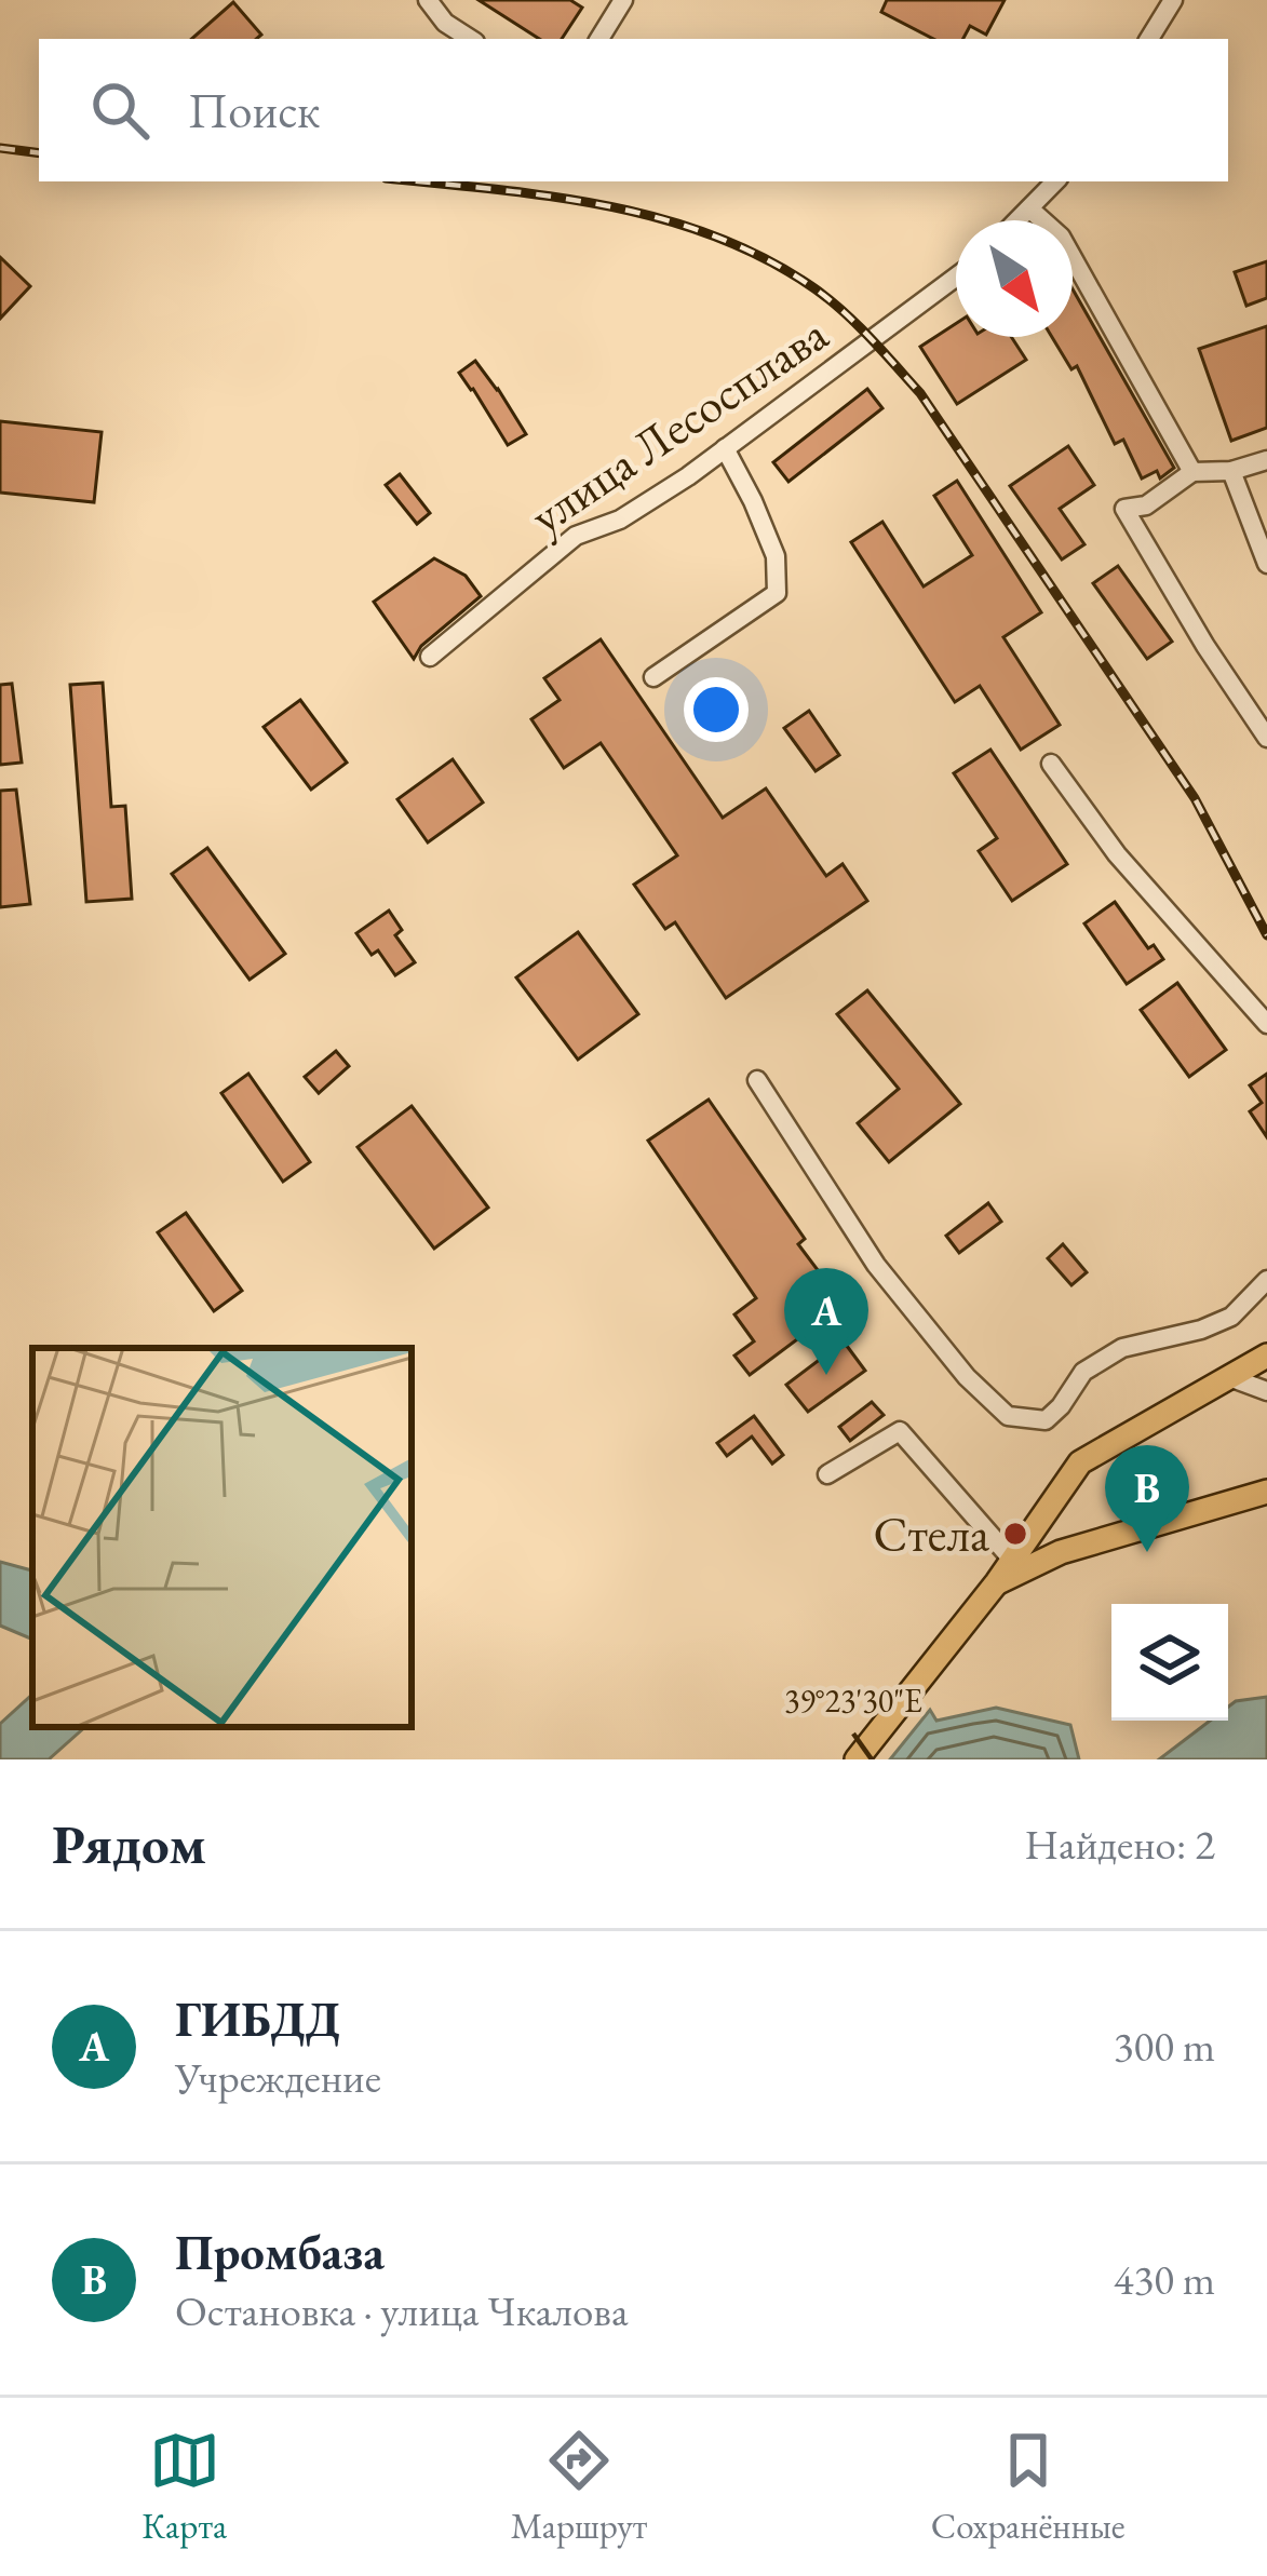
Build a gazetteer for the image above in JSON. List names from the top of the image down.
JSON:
{
  "streets": {
    "street": ["улица Лесосплава"]
  },
  "places": ["Стела"],
  "north": "bottom right",
  "page": {
    "search": "Поиск",
    "pins": ["A", "B"],
    "heading": ["Рядом", "Найдено: 2"],
    "list": [
      {
        "mark": "A",
        "name": "ГИБДД",
        "note": "Учреждение",
        "value": "300 m"
      },
      {
        "mark": "B",
        "name": "Промбаза",
        "note": "Остановка · улица Чкалова",
        "value": "430 m"
      }
    ],
    "nav": ["Карта", "Маршрут", "Сохранённые"]
  },
  "coordinates": ["39°23'30\"E"]
}
